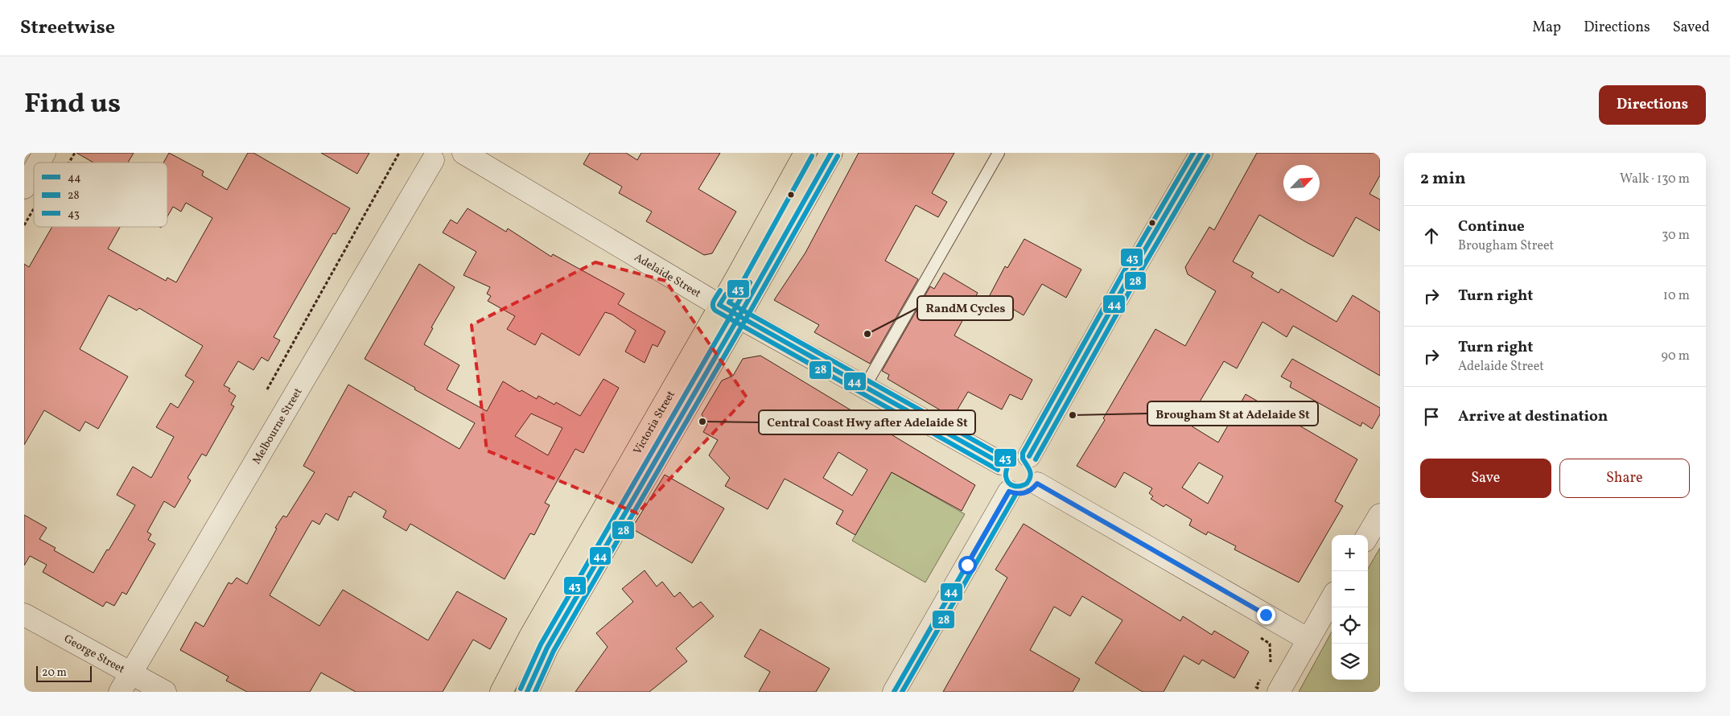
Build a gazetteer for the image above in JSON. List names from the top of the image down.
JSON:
{
  "streets": {
    "highway": ["Victoria Street"],
    "street": ["Adelaide Street", "Melbourne Street", "George Street"]
  },
  "crossings": [
    ["Adelaide Street", "Victoria Street"],
    ["Melbourne Street", "George Street"]
  ],
  "places": ["RandM Cycles", "Brougham St at Adelaide St", "Central Coast Hwy after Adelaide St"],
  "lines": ["transit line 44", "transit line 43", "transit line 28"],
  "legend": ["44", "28", "43"],
  "scale_bar": "20 m",
  "north": "top right",
  "page": {
    "header": "Streetwise",
    "nav": ["Map", "Directions", "Saved"],
    "title": "Find us",
    "buttons": [
      "Directions",
      ["Save", "Share"]
    ],
    "heading": ["2 min", "Walk · 130 m"],
    "list": [
      ["Continue", "Brougham Street", "30 m"],
      ["Turn right", "10 m"],
      ["Turn right", "Adelaide Street", "90 m"],
      "Arrive at destination"
    ],
    "map_buttons": ["+", "−"],
    "scale": "20 m"
  }
}
